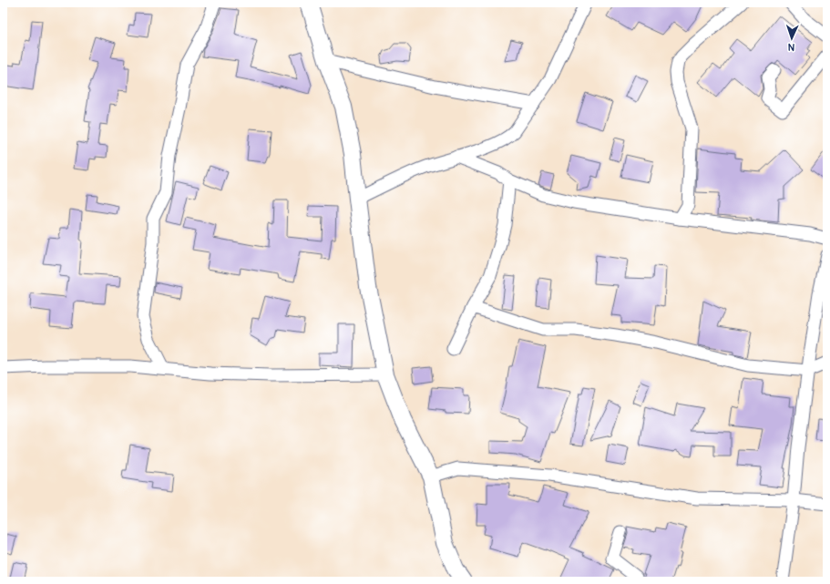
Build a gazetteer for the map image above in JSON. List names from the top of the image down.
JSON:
{
  "north": "bottom"
}
